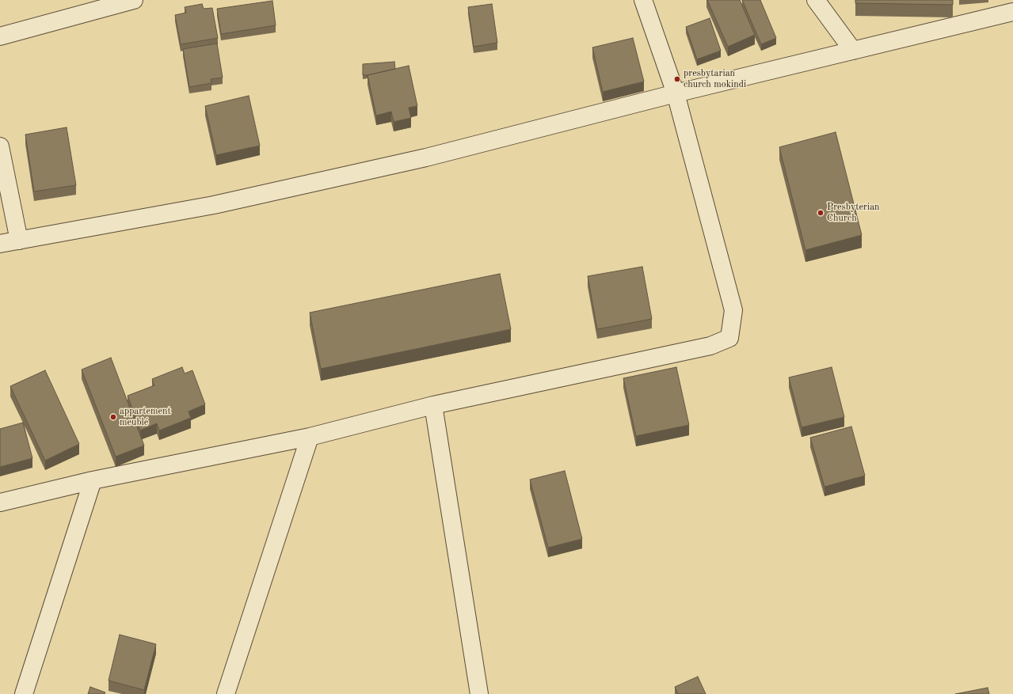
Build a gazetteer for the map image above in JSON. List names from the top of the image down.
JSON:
{
  "places": ["presbytarian church mokindi", "Presbyterian Church", "appartement meublé"]
}
